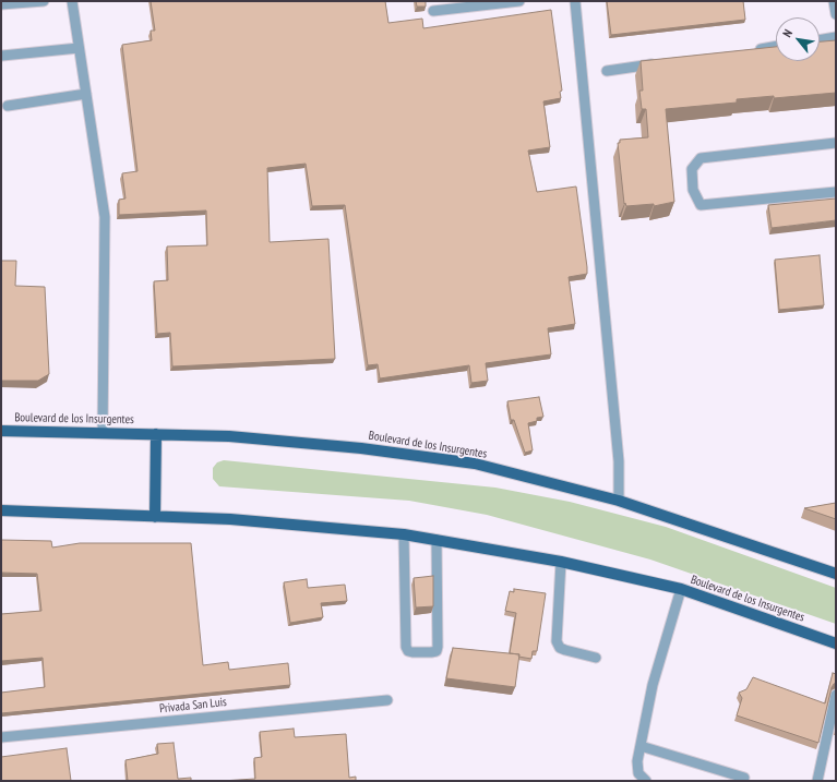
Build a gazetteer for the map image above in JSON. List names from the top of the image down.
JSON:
{
  "streets": {
    "main road": ["Boulevard de los Insurgentes"],
    "lane": ["Privada San Luis"]
  },
  "north": "top left"
}
